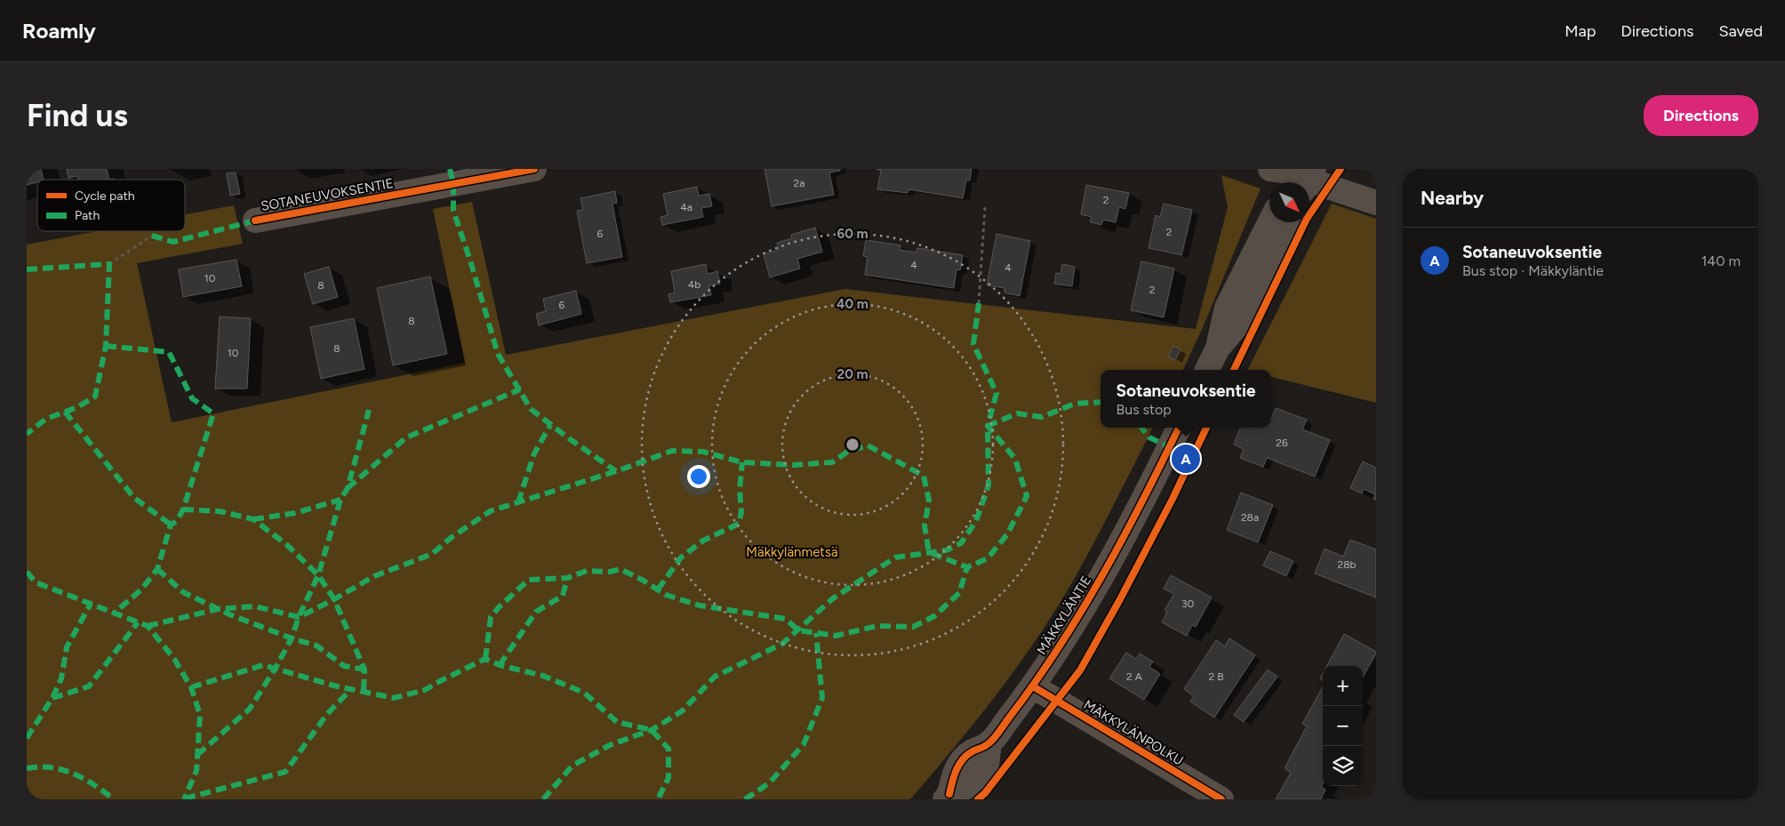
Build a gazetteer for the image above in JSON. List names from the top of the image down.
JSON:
{
  "streets": {
    "street": ["SOTANEUVOKSENTIE", "MÄKKYLÄNTIE", "MÄKKYLÄNPOLKU"]
  },
  "crossings": [
    ["MÄKKYLÄNTIE", "MÄKKYLÄNPOLKU"]
  ],
  "parks": ["Mäkkylänmetsä"],
  "house_numbers": [
    "2a",
    "2",
    "4a",
    "2",
    "6",
    "4",
    "4",
    "10",
    "4b",
    "8",
    "2",
    "6",
    "8",
    "8",
    "10",
    "26",
    "28a",
    "28b",
    "30",
    "2 A",
    "2 B"
  ],
  "legend": ["Cycle path", "Path"],
  "north": "bottom right",
  "page": {
    "header": "Roamly",
    "nav": ["Map", "Directions", "Saved"],
    "buttons": "Directions",
    "title": "Find us",
    "heading": "Nearby",
    "list": [
      {
        "mark": "A",
        "name": "Sotaneuvoksentie",
        "note": "Bus stop · Mäkkyläntie",
        "value": "140 m"
      }
    ],
    "popup": ["Sotaneuvoksentie", "Bus stop"],
    "pins": "A",
    "map_buttons": ["+", "−"]
  },
  "rings": ["60 m", "40 m", "20 m"]
}
